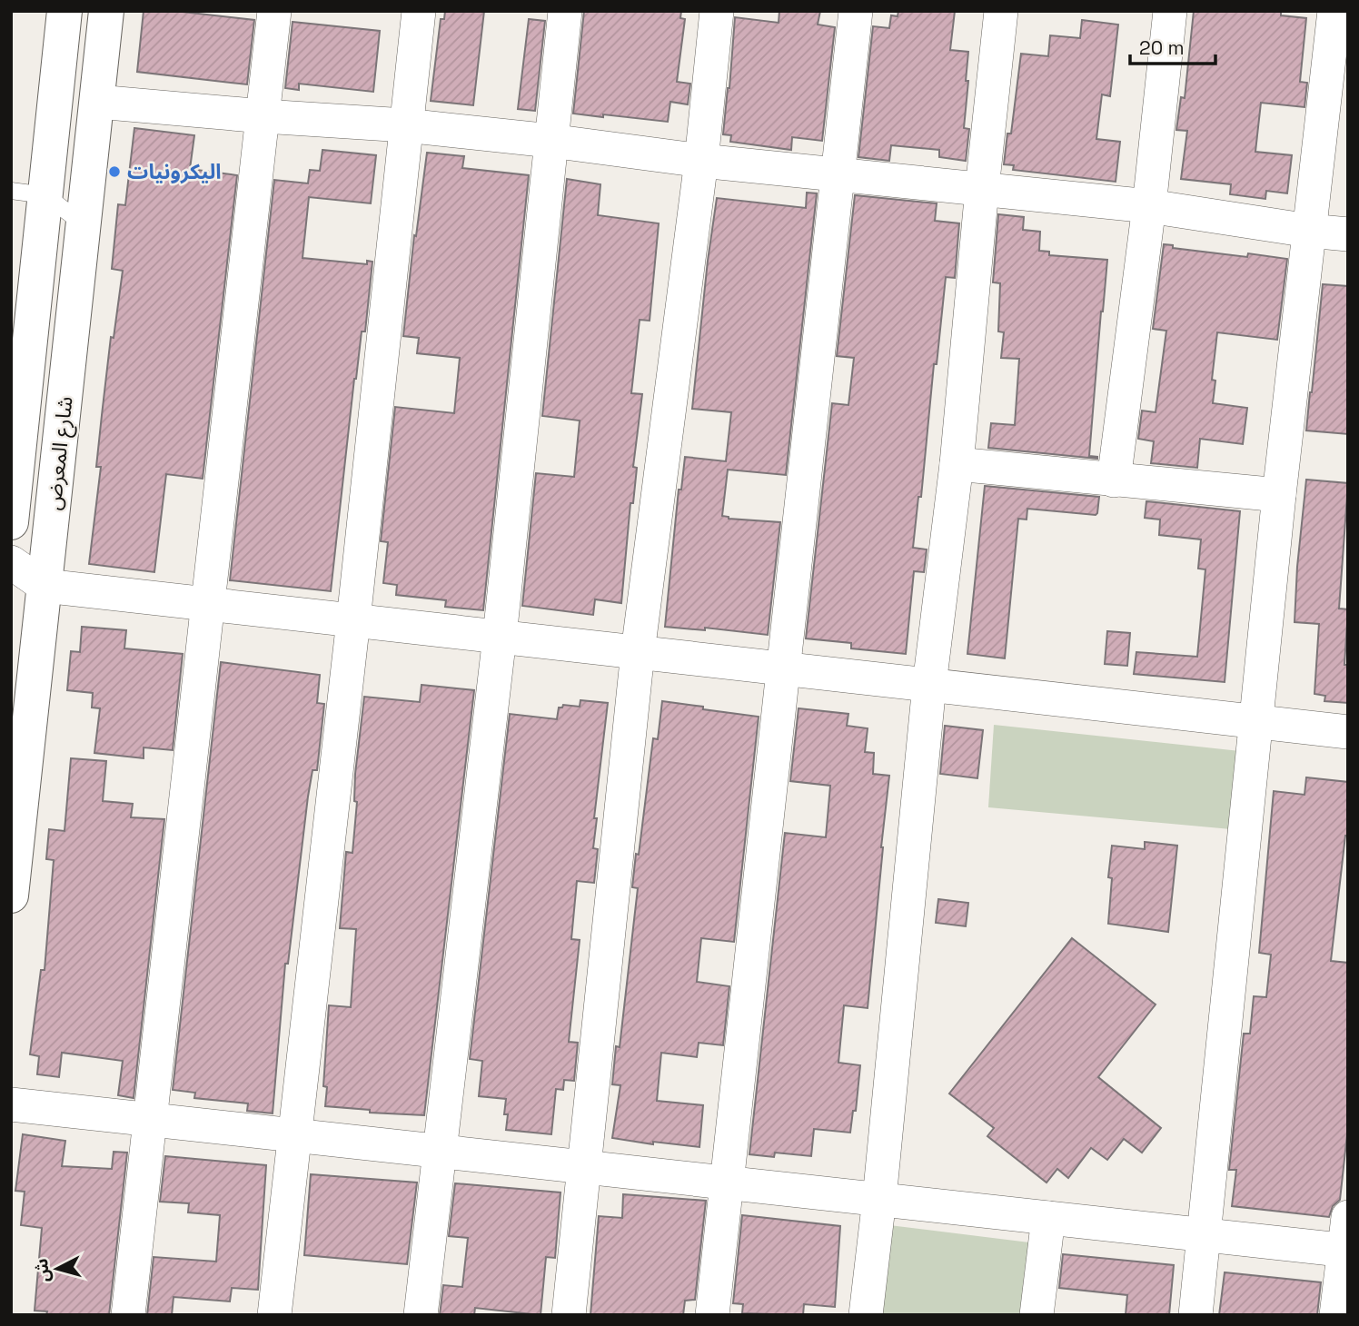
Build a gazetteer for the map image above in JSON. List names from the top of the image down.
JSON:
{
  "streets": {
    "main road": ["شارع المعرض"]
  },
  "places": ["اليكرونيات"],
  "scale_bar": "20 m",
  "north": "left"
}
